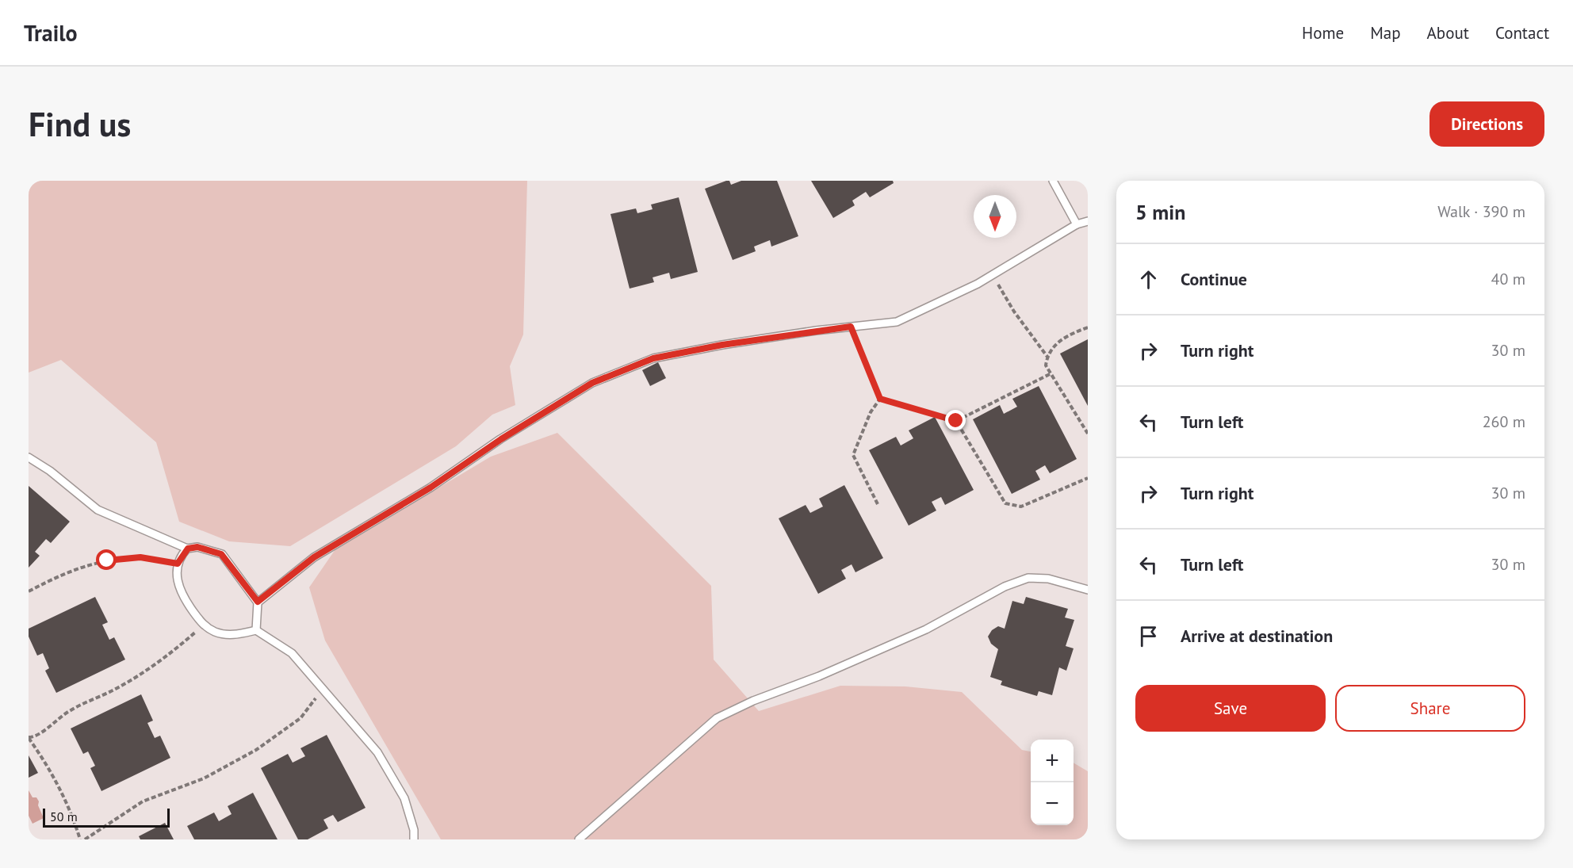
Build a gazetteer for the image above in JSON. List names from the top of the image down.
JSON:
{
  "scale_bar": "50 m",
  "north": "bottom",
  "page": {
    "header": "Trailo",
    "nav": [
      "Home",
      "Map",
      "About",
      "Contact"
    ],
    "buttons": [
      "Directions",
      ["Save", "Share"]
    ],
    "title": "Find us",
    "heading": ["5 min", "Walk · 390 m"],
    "list": [
      ["Continue", "40 m"],
      ["Turn right", "30 m"],
      ["Turn left", "260 m"],
      ["Turn right", "30 m"],
      ["Turn left", "30 m"],
      "Arrive at destination"
    ],
    "map_buttons": ["+", "−"],
    "scale": "50 m"
  }
}
